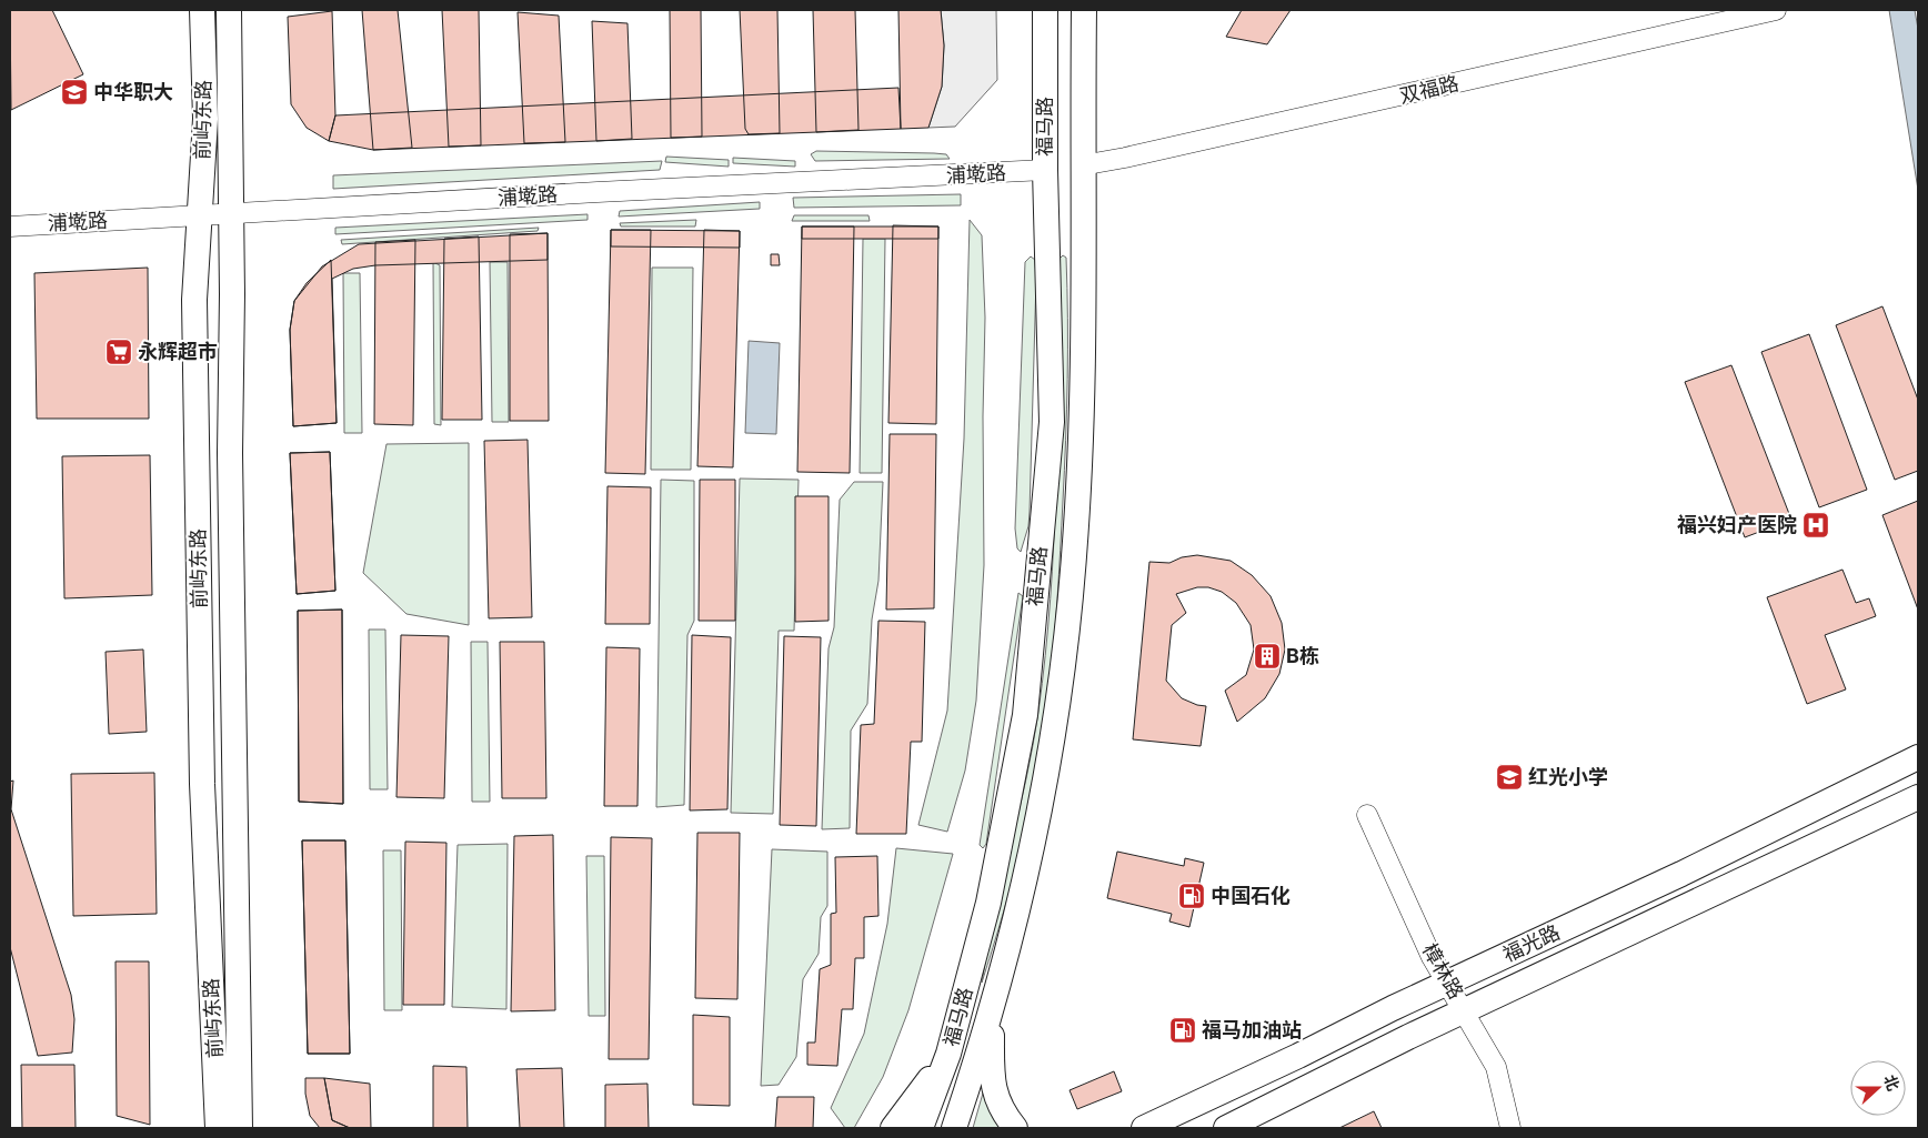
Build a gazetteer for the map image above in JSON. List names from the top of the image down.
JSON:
{
  "streets": {
    "main road": ["前屿东路", "福马路", "福光路"],
    "street": ["双福路", "浦墘路", "樟林路"]
  },
  "crossings": [
    ["双福路", "福马路"],
    ["前屿东路", "浦墘路"],
    ["福马路", "浦墘路"],
    ["福光路", "樟林路"]
  ],
  "places": {
    "school or university": ["中华职大", "红光小学"],
    "supermarket": ["永辉超市"],
    "hospital": ["福兴妇产医院"],
    "building": ["B栋"],
    "fuel station": ["中国石化", "福马加油站"]
  },
  "north": "right"
}
